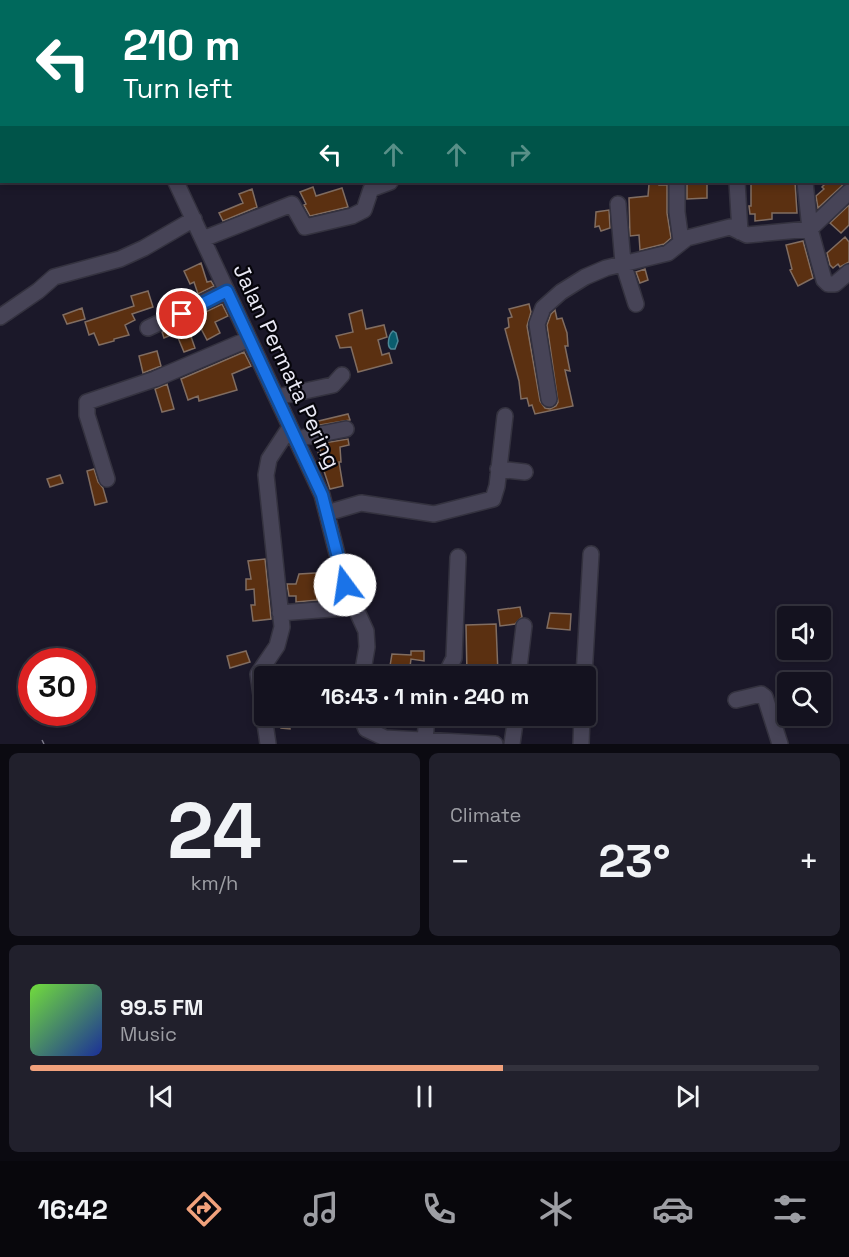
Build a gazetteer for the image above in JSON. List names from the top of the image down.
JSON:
{
  "streets": {
    "street": ["Jalan Permata Pering"]
  },
  "page": {
    "turn": ["210 m", "Turn left"],
    "limit": "30",
    "trip": "16:43 · 1 min · 240 m",
    "tile": [
      ["24", "km/h"],
      "Climate"
    ],
    "heat": ["−", "23°", "+"],
    "song": ["99.5 FM", "Music"],
    "tabs": "16:42"
  }
}
